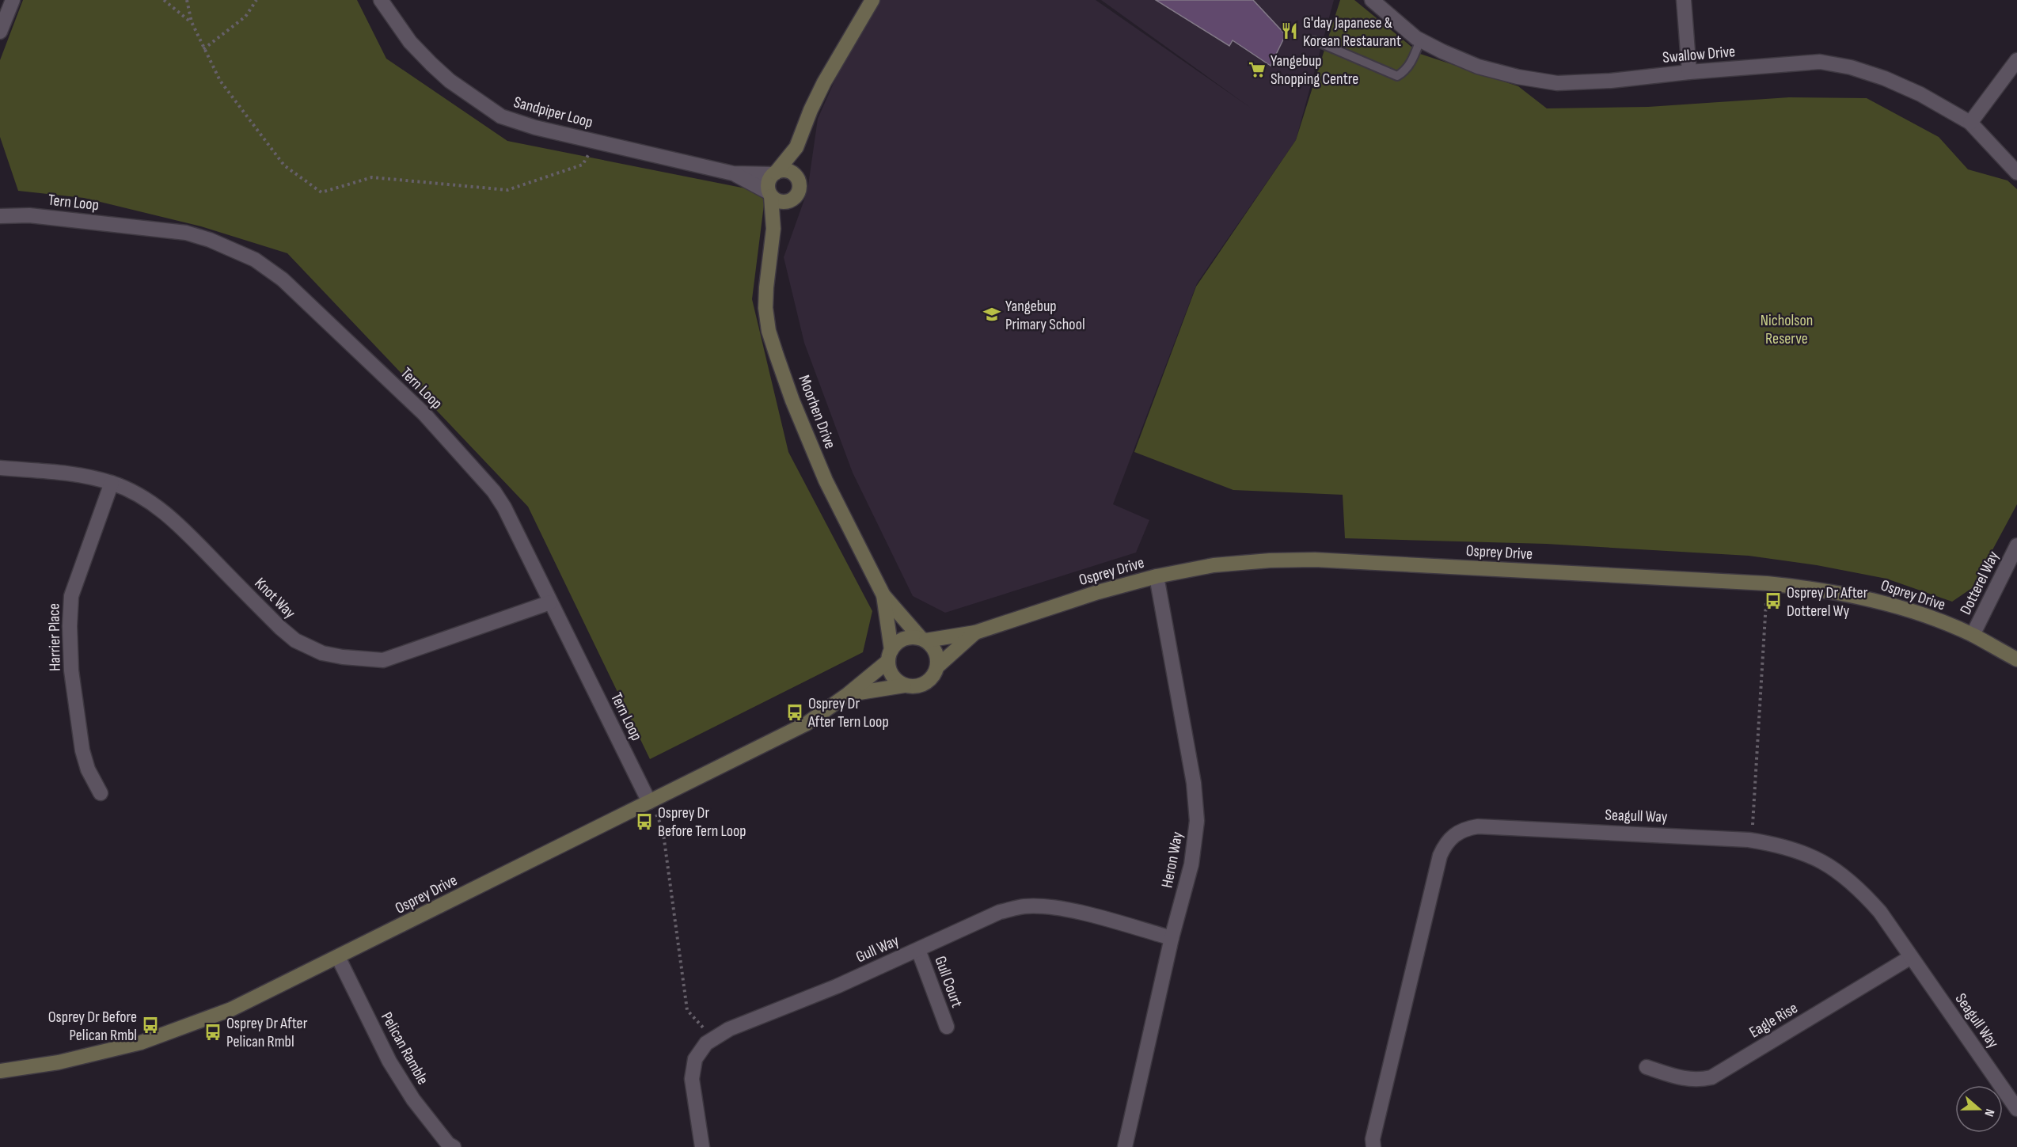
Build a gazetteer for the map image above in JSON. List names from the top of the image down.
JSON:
{
  "streets": {
    "street": [
      "Swallow Drive",
      "Sandpiper Loop",
      "Tern Loop",
      "Moorhen Drive",
      "Osprey Drive",
      "Dotterel Way",
      "Knot Way",
      "Harrier Place",
      "Seagull Way",
      "Heron Way",
      "Gull Way",
      "Gull Court",
      "Eagle Rise",
      "Pelican Ramble"
    ]
  },
  "crossings": [
    ["Sandpiper Loop", "Moorhen Drive"],
    ["Tern Loop", "Osprey Drive"],
    ["Tern Loop", "Knot Way"],
    ["Moorhen Drive", "Osprey Drive"],
    ["Osprey Drive", "Dotterel Way"],
    ["Osprey Drive", "Heron Way"],
    ["Osprey Drive", "Pelican Ramble"],
    ["Knot Way", "Harrier Place"],
    ["Seagull Way", "Eagle Rise"],
    ["Heron Way", "Gull Way"],
    ["Gull Way", "Gull Court"]
  ],
  "parks": ["Nicholson Reserve"],
  "places": {
    "restaurant": ["G'day Japanese & Korean Restaurant"],
    "supermarket": ["Yangebup Shopping Centre"],
    "school or university": ["Yangebup Primary School"],
    "bus stop": [
      "Osprey Dr After Dotterel Wy",
      "Osprey Dr After Tern Loop",
      "Osprey Dr Before Tern Loop",
      "Osprey Dr Before Pelican Rmbl",
      "Osprey Dr After Pelican Rmbl"
    ]
  },
  "north": "right"
}
